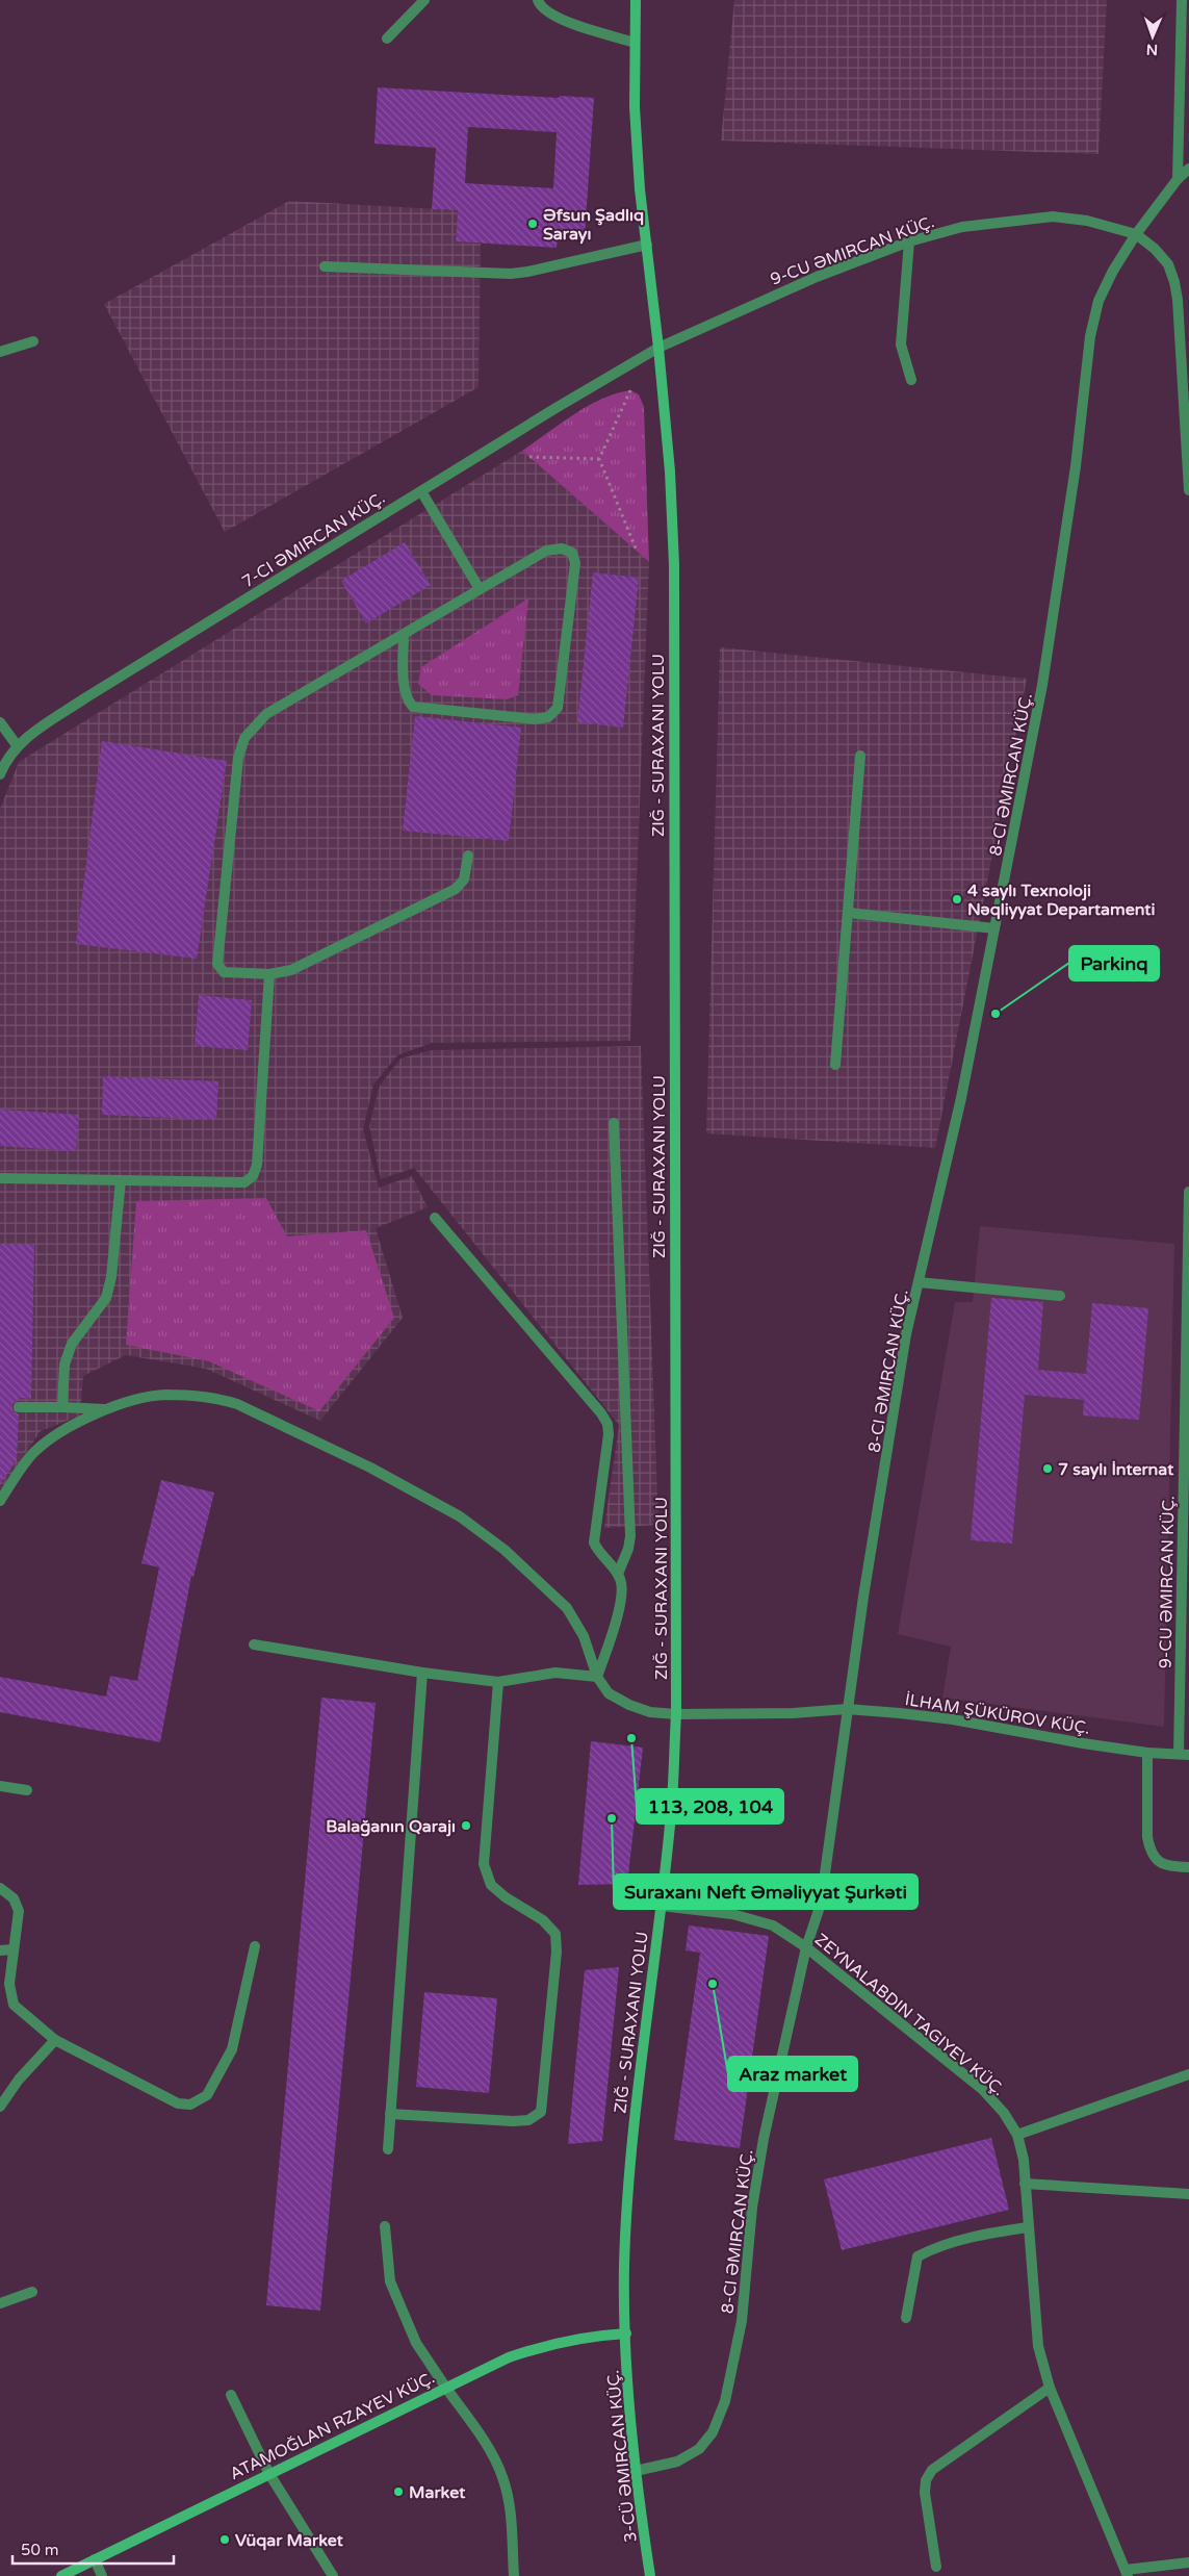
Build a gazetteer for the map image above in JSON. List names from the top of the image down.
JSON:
{
  "streets": {
    "main road": ["ATAMOĞLAN RZAYEV KÜÇ.", "3-CÜ ƏMIRCAN KÜÇ."],
    "street": [
      "9-CU ƏMIRCAN KÜÇ.",
      "7-CI ƏMIRCAN KÜÇ.",
      "8-CI ƏMIRCAN KÜÇ.",
      "İLHAM ŞÜKÜROV KÜÇ.",
      "ZEYNALABDIN TAGIYEV KÜÇ."
    ]
  },
  "crossings": [
    ["9-CU ƏMIRCAN KÜÇ.", "7-CI ƏMIRCAN KÜÇ."],
    ["9-CU ƏMIRCAN KÜÇ.", "8-CI ƏMIRCAN KÜÇ."],
    ["9-CU ƏMIRCAN KÜÇ.", "İLHAM ŞÜKÜROV KÜÇ."],
    ["9-CU ƏMIRCAN KÜÇ.", "3-CÜ ƏMIRCAN KÜÇ."],
    ["7-CI ƏMIRCAN KÜÇ.", "3-CÜ ƏMIRCAN KÜÇ."],
    ["8-CI ƏMIRCAN KÜÇ.", "İLHAM ŞÜKÜROV KÜÇ."],
    ["8-CI ƏMIRCAN KÜÇ.", "ZEYNALABDIN TAGIYEV KÜÇ."],
    ["8-CI ƏMIRCAN KÜÇ.", "3-CÜ ƏMIRCAN KÜÇ."],
    ["İLHAM ŞÜKÜROV KÜÇ.", "3-CÜ ƏMIRCAN KÜÇ."],
    ["ZEYNALABDIN TAGIYEV KÜÇ.", "3-CÜ ƏMIRCAN KÜÇ."],
    ["ATAMOĞLAN RZAYEV KÜÇ.", "3-CÜ ƏMIRCAN KÜÇ."]
  ],
  "places": [
    "Əfsun Şadlıq Sarayı",
    "4 saylı Texnoloji Nəqliyyat Departamenti",
    "Parkinq",
    "7 saylı İnternat",
    "113, 208, 104",
    "Suraxanı Neft Əməliyyat Şurkəti",
    "Balağanın Qarajı",
    "Araz market",
    "Market",
    "Vüqar Market"
  ],
  "scale_bar": "50 m",
  "north": "bottom"
}
